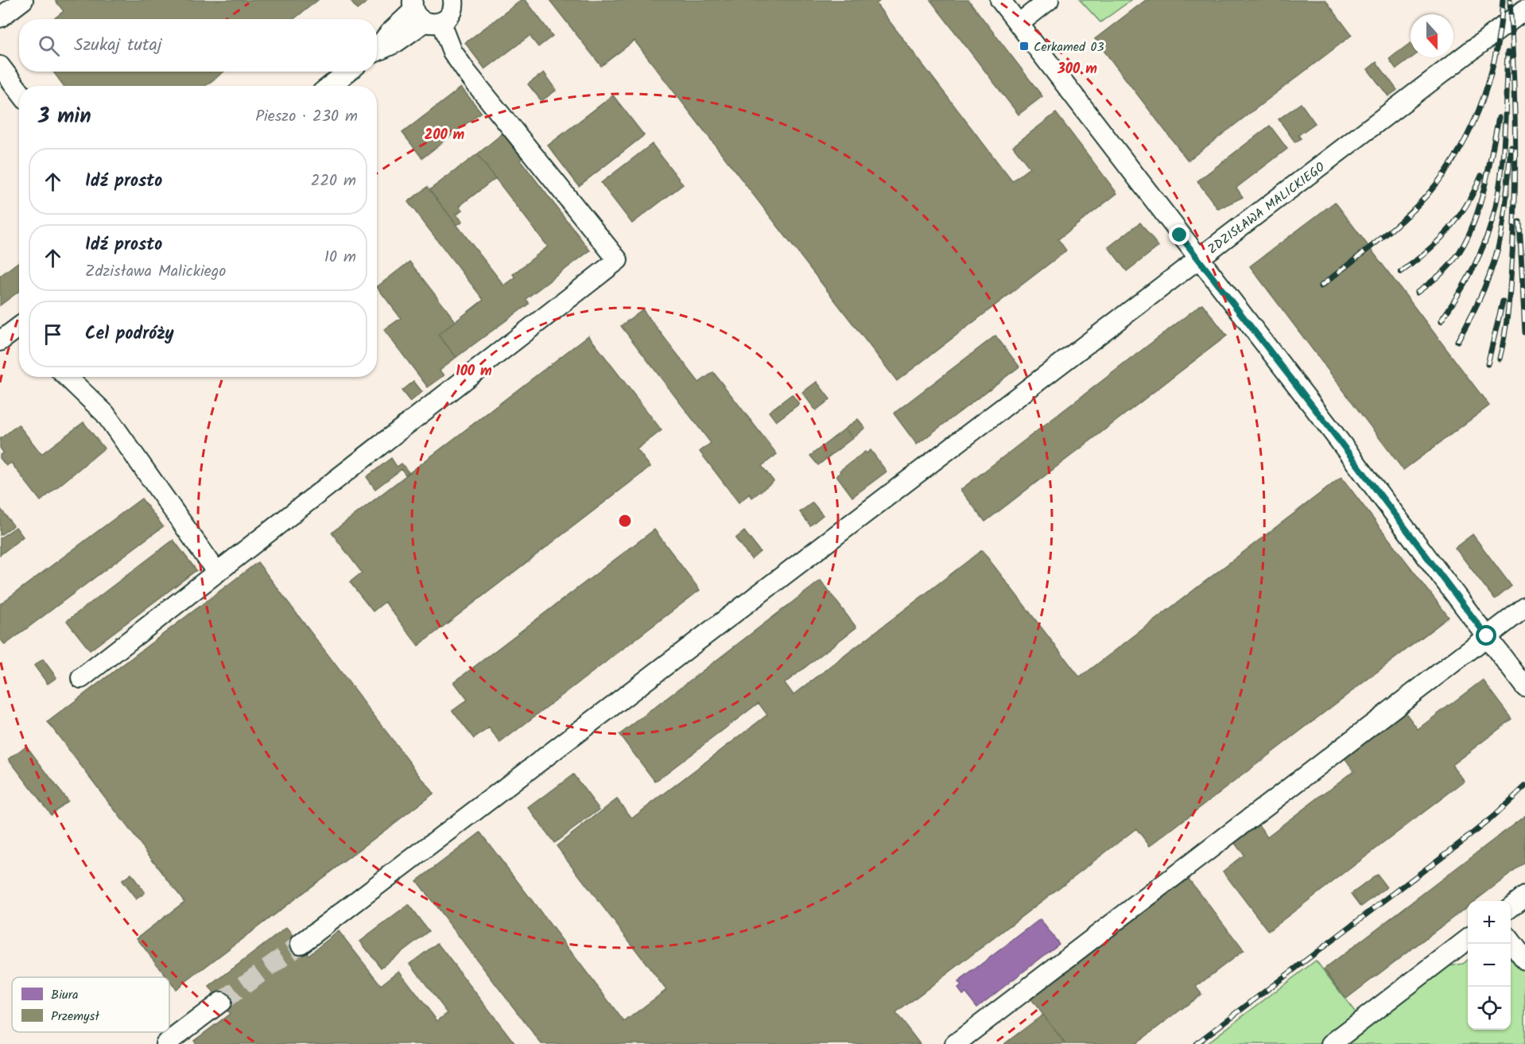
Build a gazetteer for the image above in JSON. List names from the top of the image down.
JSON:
{
  "streets": {
    "street": ["ZDZISŁAWA MALICKIEGO"]
  },
  "places": {
    "transit": ["Cerkamed 03"]
  },
  "legend": ["Biura", "Przemysł"],
  "north": "bottom",
  "page": {
    "search": "Szukaj tutaj",
    "heading": ["3 min", "Pieszo · 230 m"],
    "list": [
      ["Idź prosto", "220 m"],
      ["Idź prosto", "Zdzisława Malickiego", "10 m"],
      "Cel podróży"
    ],
    "map_buttons": ["+", "−"]
  },
  "rings": ["300 m", "200 m", "100 m"]
}
